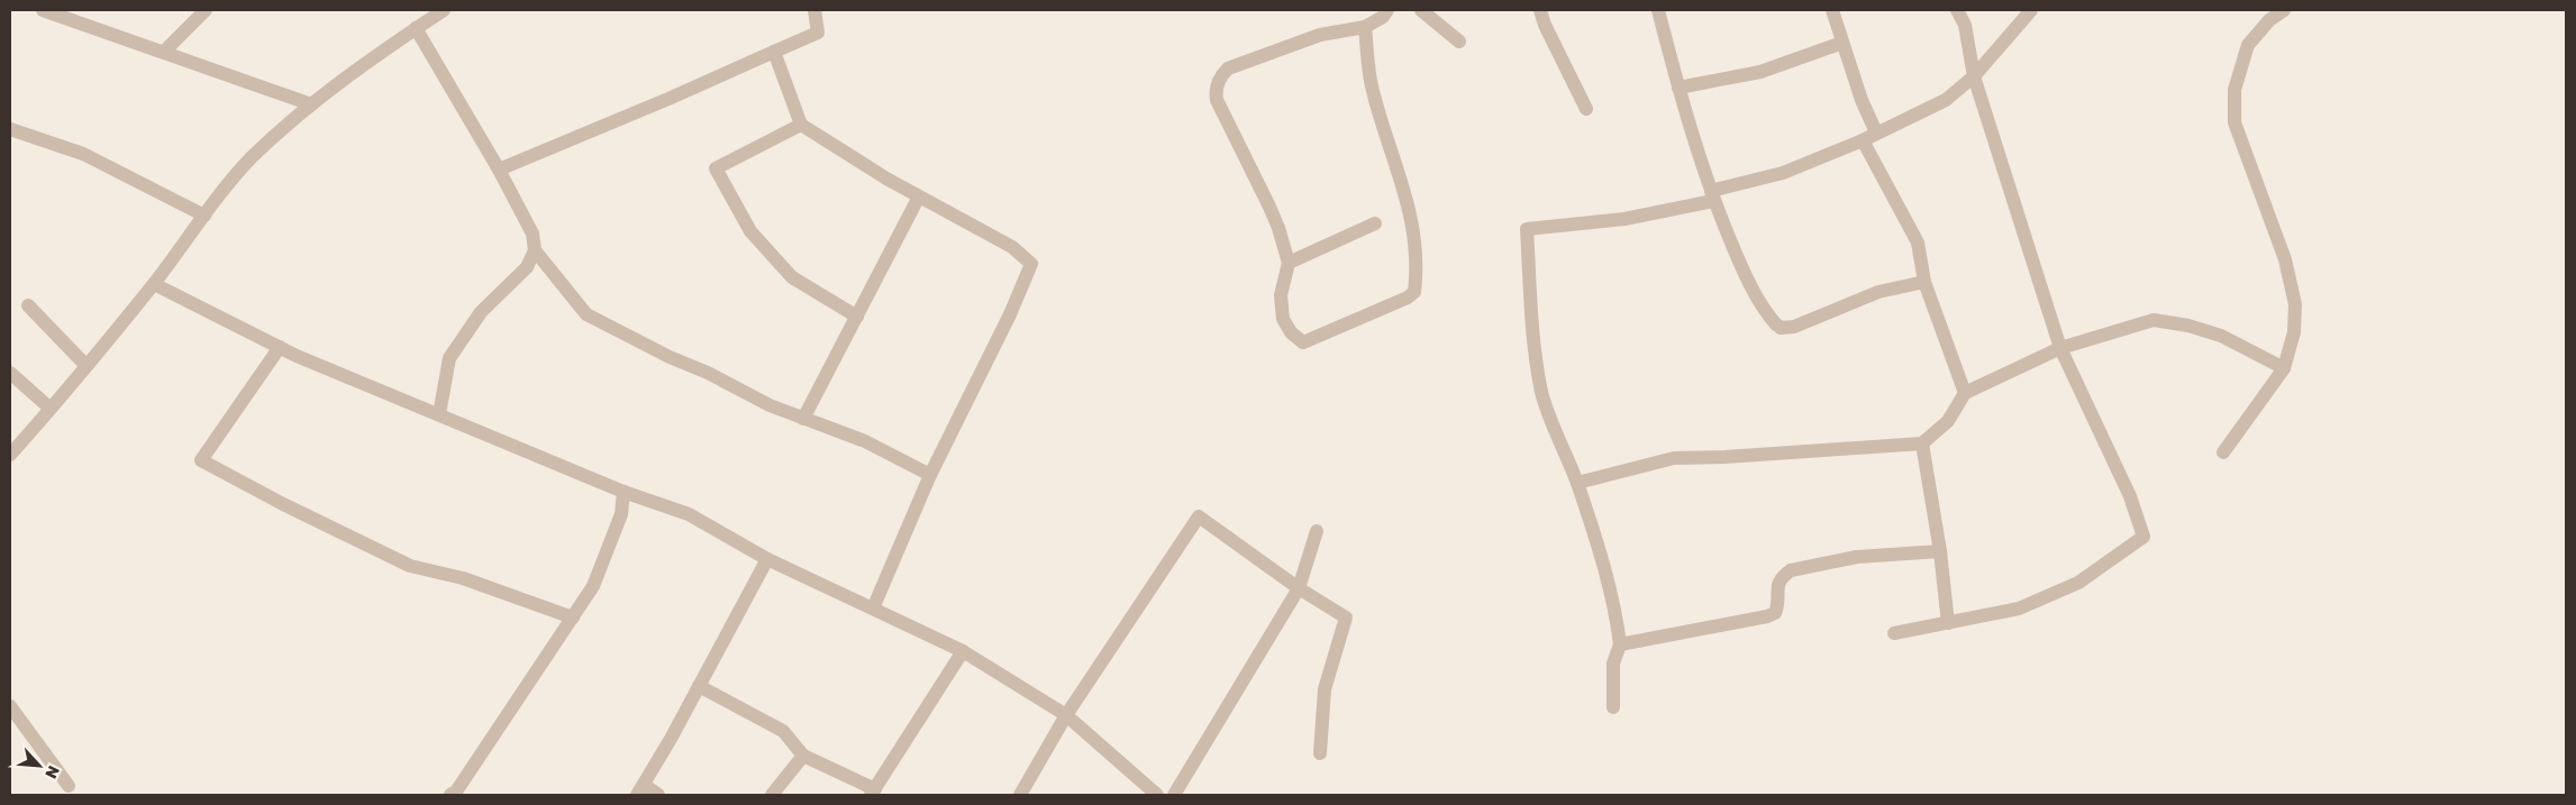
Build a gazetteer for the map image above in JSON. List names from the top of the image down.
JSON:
{
  "north": "bottom right"
}
